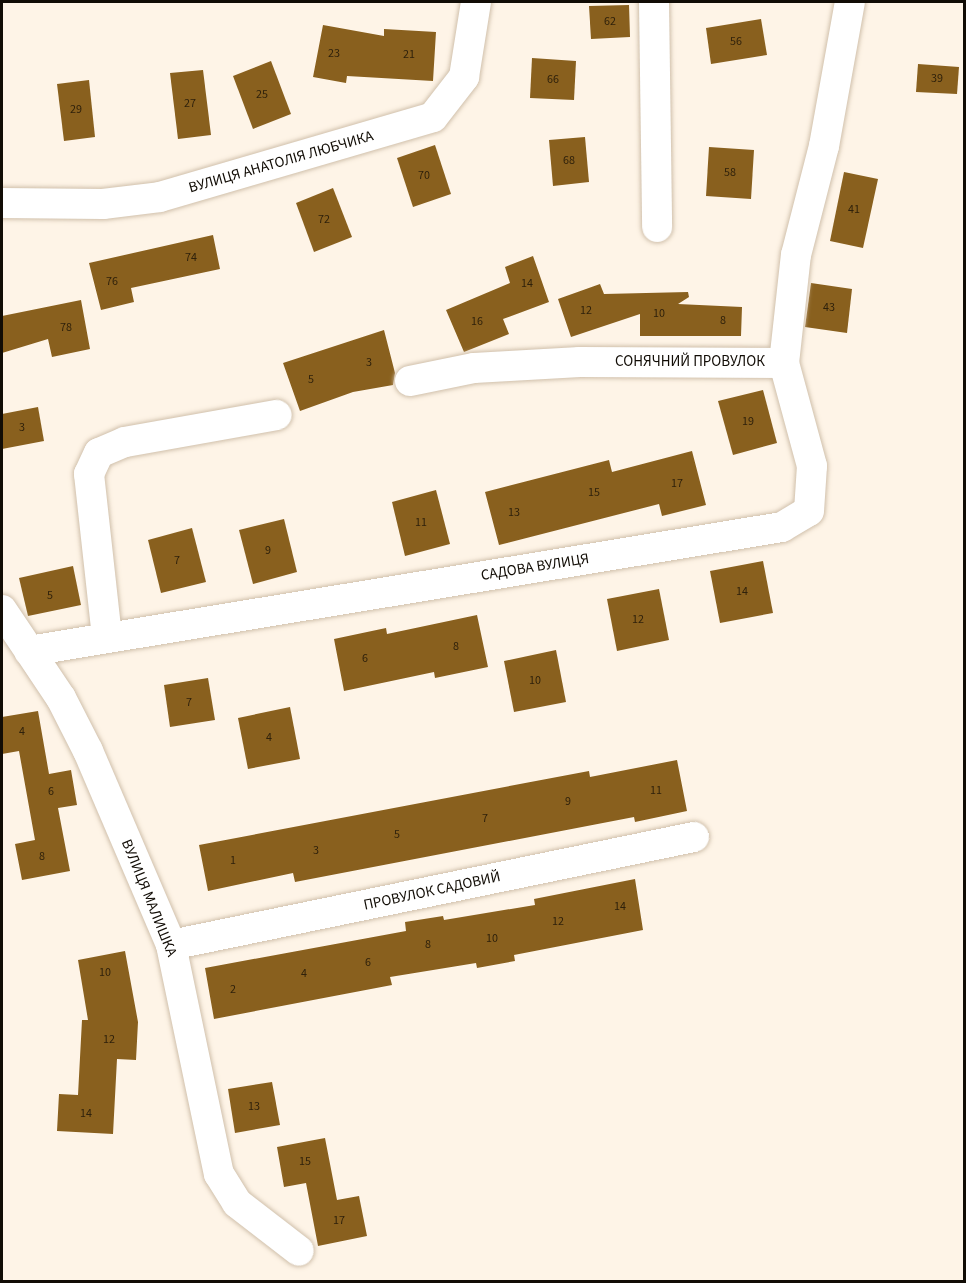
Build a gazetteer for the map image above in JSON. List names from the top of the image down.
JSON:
{
  "streets": {
    "street": [
      "ВУЛИЦЯ АНАТОЛІЯ ЛЮБЧИКА",
      "СОНЯЧНИЙ ПРОВУЛОК",
      "САДОВА ВУЛИЦЯ",
      "ПРОВУЛОК САДОВИЙ",
      "ВУЛИЦЯ МАЛИШКА"
    ]
  },
  "crossings": [
    ["СОНЯЧНИЙ ПРОВУЛОК", "САДОВА ВУЛИЦЯ"],
    ["САДОВА ВУЛИЦЯ", "ВУЛИЦЯ МАЛИШКА"],
    ["ПРОВУЛОК САДОВИЙ", "ВУЛИЦЯ МАЛИШКА"]
  ],
  "house_numbers": [
    "62",
    "56",
    "23",
    "21",
    "39",
    "66",
    "25",
    "27",
    "29",
    "68",
    "58",
    "70",
    "41",
    "72",
    "74",
    "76",
    "14",
    "43",
    "12",
    "10",
    "8",
    "16",
    "78",
    "3",
    "5",
    "19",
    "3",
    "17",
    "15",
    "13",
    "11",
    "9",
    "7",
    "14",
    "5",
    "12",
    "8",
    "6",
    "10",
    "7",
    "4",
    "4",
    "11",
    "6",
    "9",
    "7",
    "5",
    "3",
    "8",
    "1",
    "14",
    "12",
    "10",
    "8",
    "6",
    "10",
    "4",
    "2",
    "12",
    "13",
    "14",
    "15",
    "17"
  ]
}
